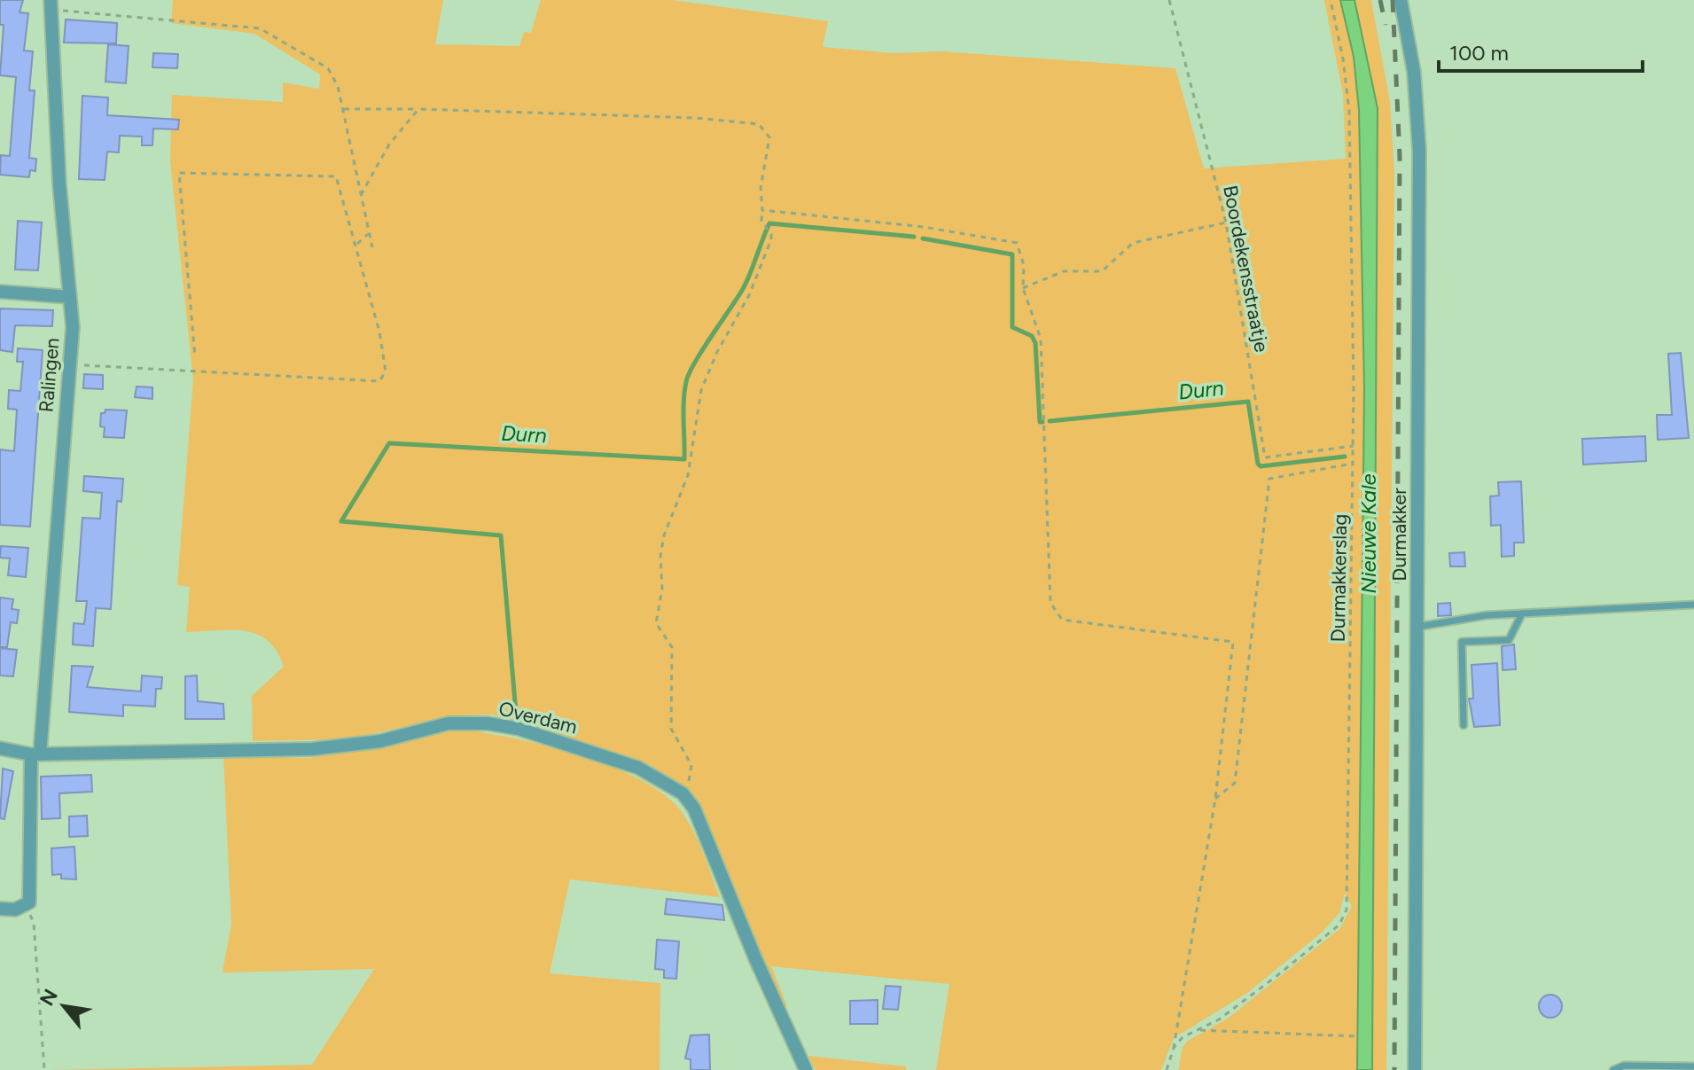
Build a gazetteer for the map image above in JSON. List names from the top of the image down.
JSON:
{
  "streets": {
    "street": ["Ralingen", "Durmakker", "Overdam"],
    "path": ["Boordekensstraatje", "Durmakkerslag"]
  },
  "crossings": [
    ["Boordekensstraatje", "Durmakkerslag"],
    ["Ralingen", "Overdam"]
  ],
  "water": ["Durn", "Nieuwe Kale"],
  "scale_bar": "100 m",
  "north": "top left"
}
